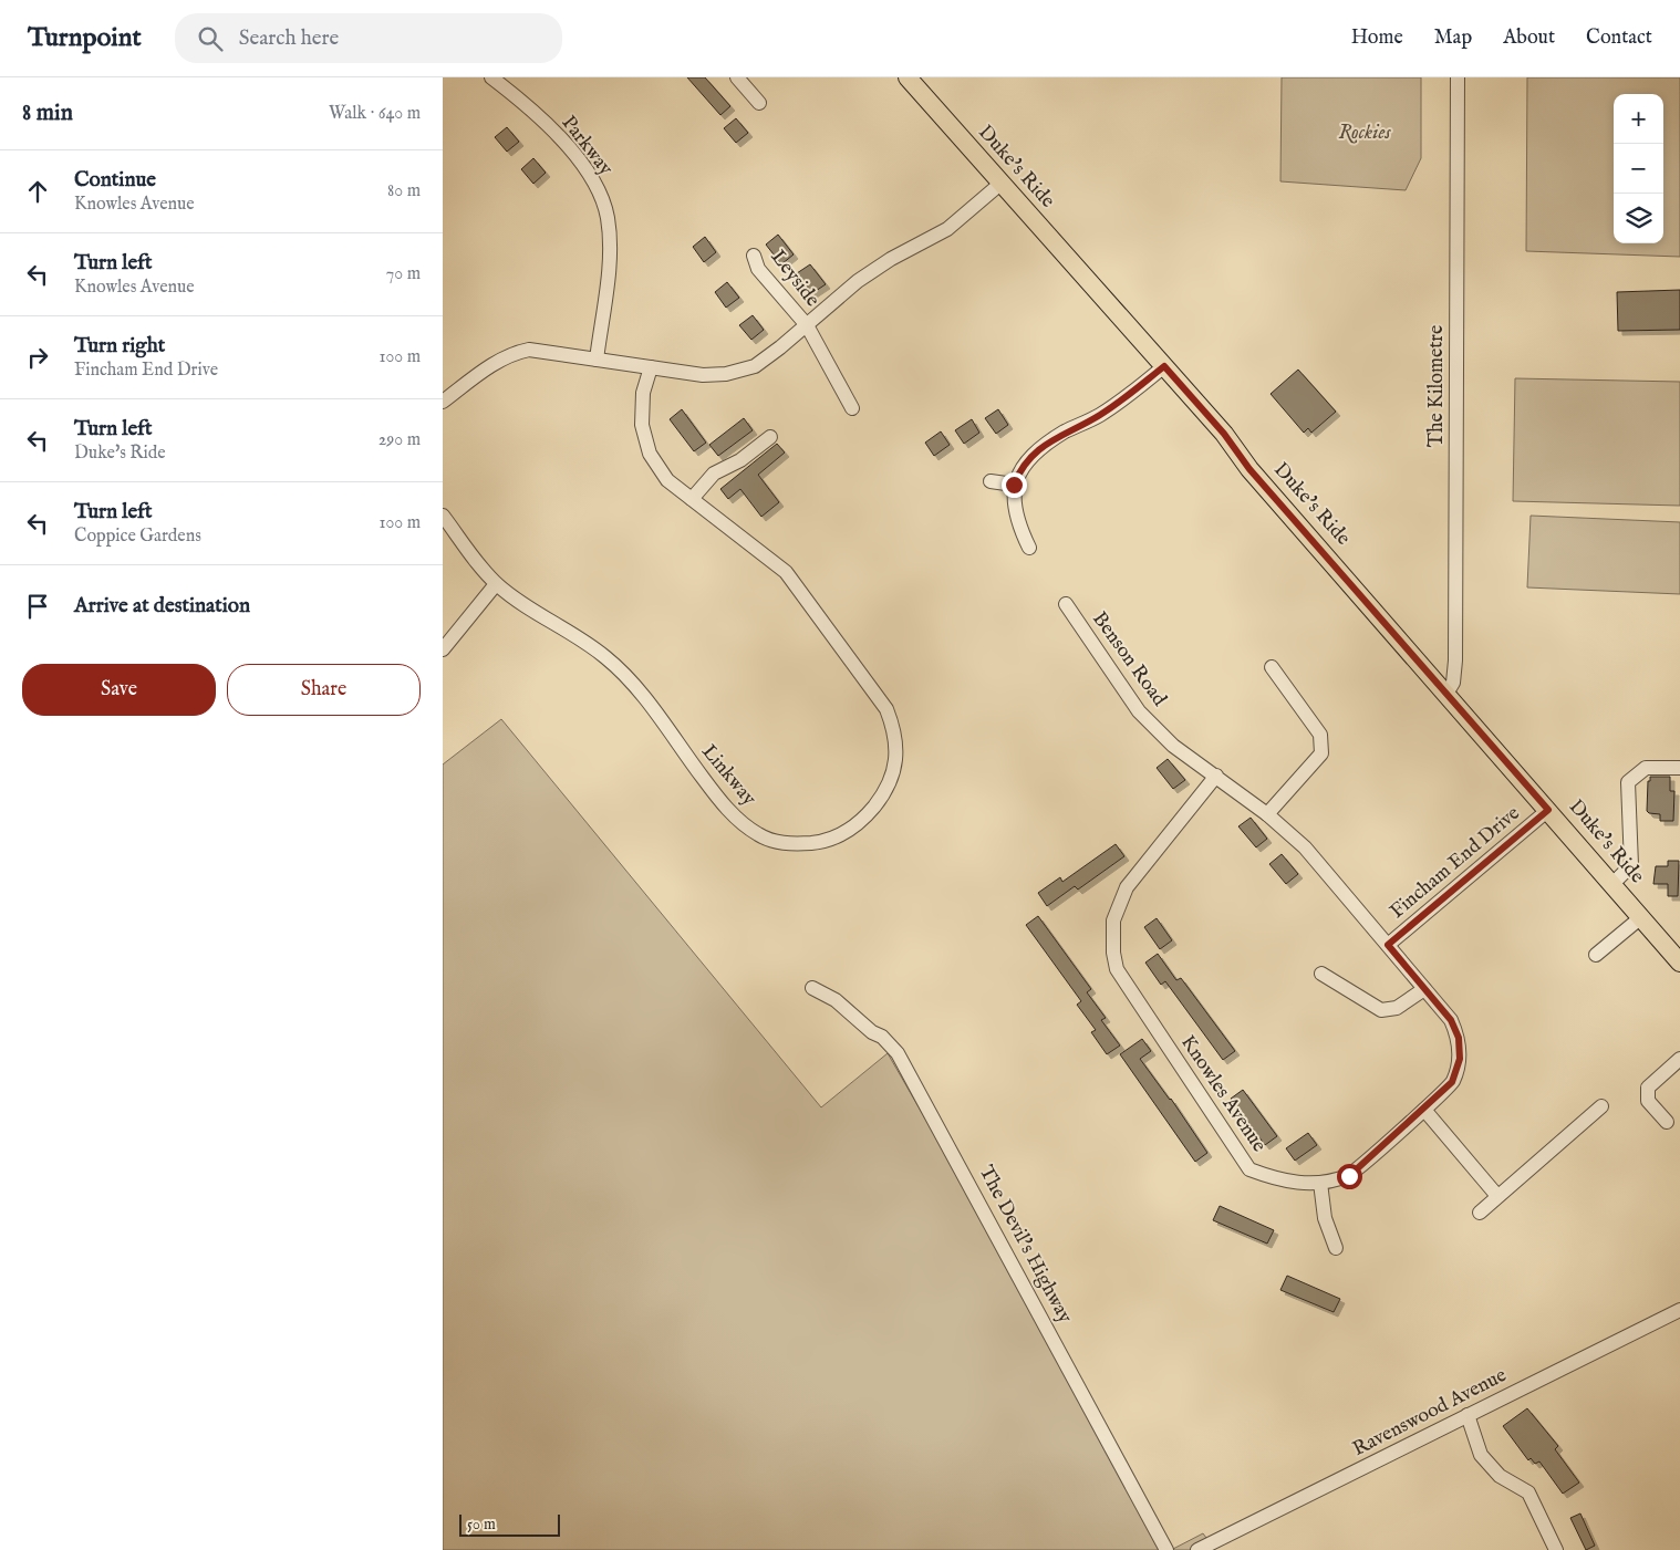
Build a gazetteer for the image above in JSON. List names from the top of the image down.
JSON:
{
  "streets": {
    "main road": ["Duke's Ride"],
    "street": [
      "Parkway",
      "Leyside",
      "The Kilometre",
      "Benson Road",
      "Linkway",
      "Fincham End Drive",
      "Knowles Avenue",
      "The Devil's Highway",
      "Ravenswood Avenue"
    ]
  },
  "crossings": [
    ["Duke's Ride", "The Kilometre"],
    ["Duke's Ride", "Fincham End Drive"],
    ["Benson Road", "Knowles Avenue"],
    ["Fincham End Drive", "Knowles Avenue"]
  ],
  "parks": ["Rockies"],
  "scale_bar": "50 m",
  "page": {
    "header": "Turnpoint",
    "search": "Search here",
    "nav": [
      "Home",
      "Map",
      "About",
      "Contact"
    ],
    "heading": ["8 min", "Walk · 640 m"],
    "map_buttons": ["+", "−"],
    "list": [
      ["Continue", "Knowles Avenue", "80 m"],
      ["Turn left", "Knowles Avenue", "70 m"],
      ["Turn right", "Fincham End Drive", "100 m"],
      ["Turn left", "Duke's Ride", "290 m"],
      ["Turn left", "Coppice Gardens", "100 m"],
      "Arrive at destination"
    ],
    "buttons": ["Save", "Share"],
    "scale": "50 m"
  }
}
